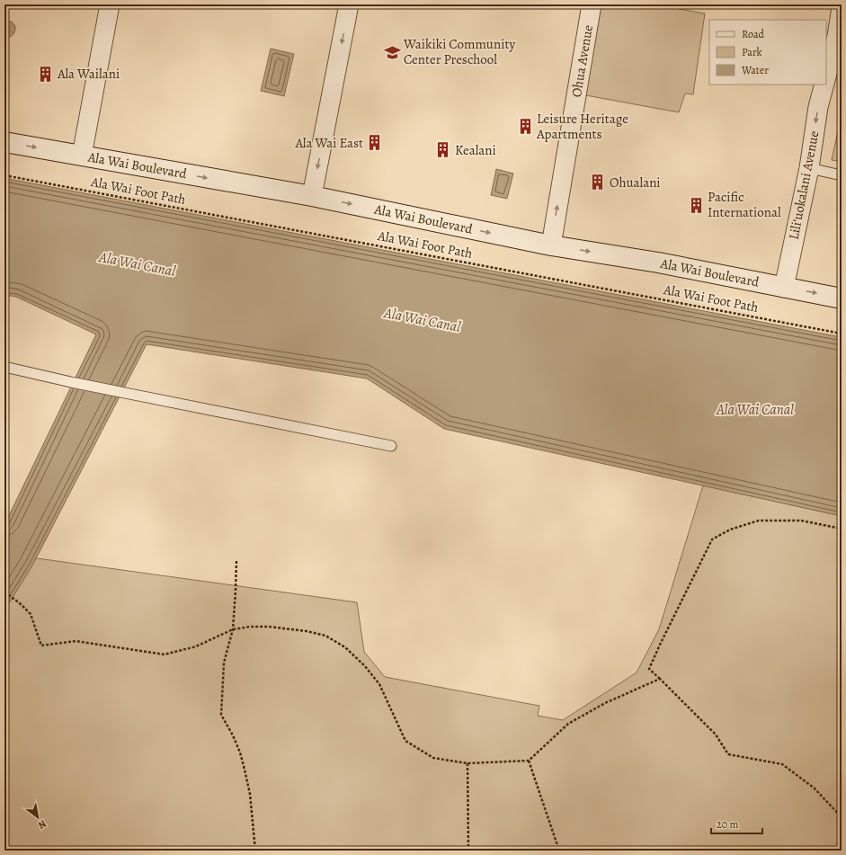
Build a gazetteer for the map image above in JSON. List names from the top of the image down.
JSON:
{
  "streets": {
    "main road": ["Ala Wai Boulevard"],
    "street": ["Ohua Avenue", "Liliʻuokalani Avenue"],
    "path": ["Ala Wai Foot Path"]
  },
  "crossings": [
    ["Ohua Avenue", "Ala Wai Boulevard"],
    ["Ala Wai Boulevard", "Liliʻuokalani Avenue"]
  ],
  "one_way": ["Ohua Avenue", "Ala Wai Boulevard", "Liliʻuokalani Avenue"],
  "water": ["Ala Wai Canal"],
  "places": {
    "school or university": ["Waikiki Community Center Preschool"],
    "building": [
      "Ala Wailani",
      "Leisure Heritage Apartments",
      "Ala Wai East",
      "Kealani",
      "Ohualani",
      "Pacific International"
    ]
  },
  "legend": ["Road", "Park", "Water"],
  "scale_bar": "20 m",
  "north": "bottom right"
}
